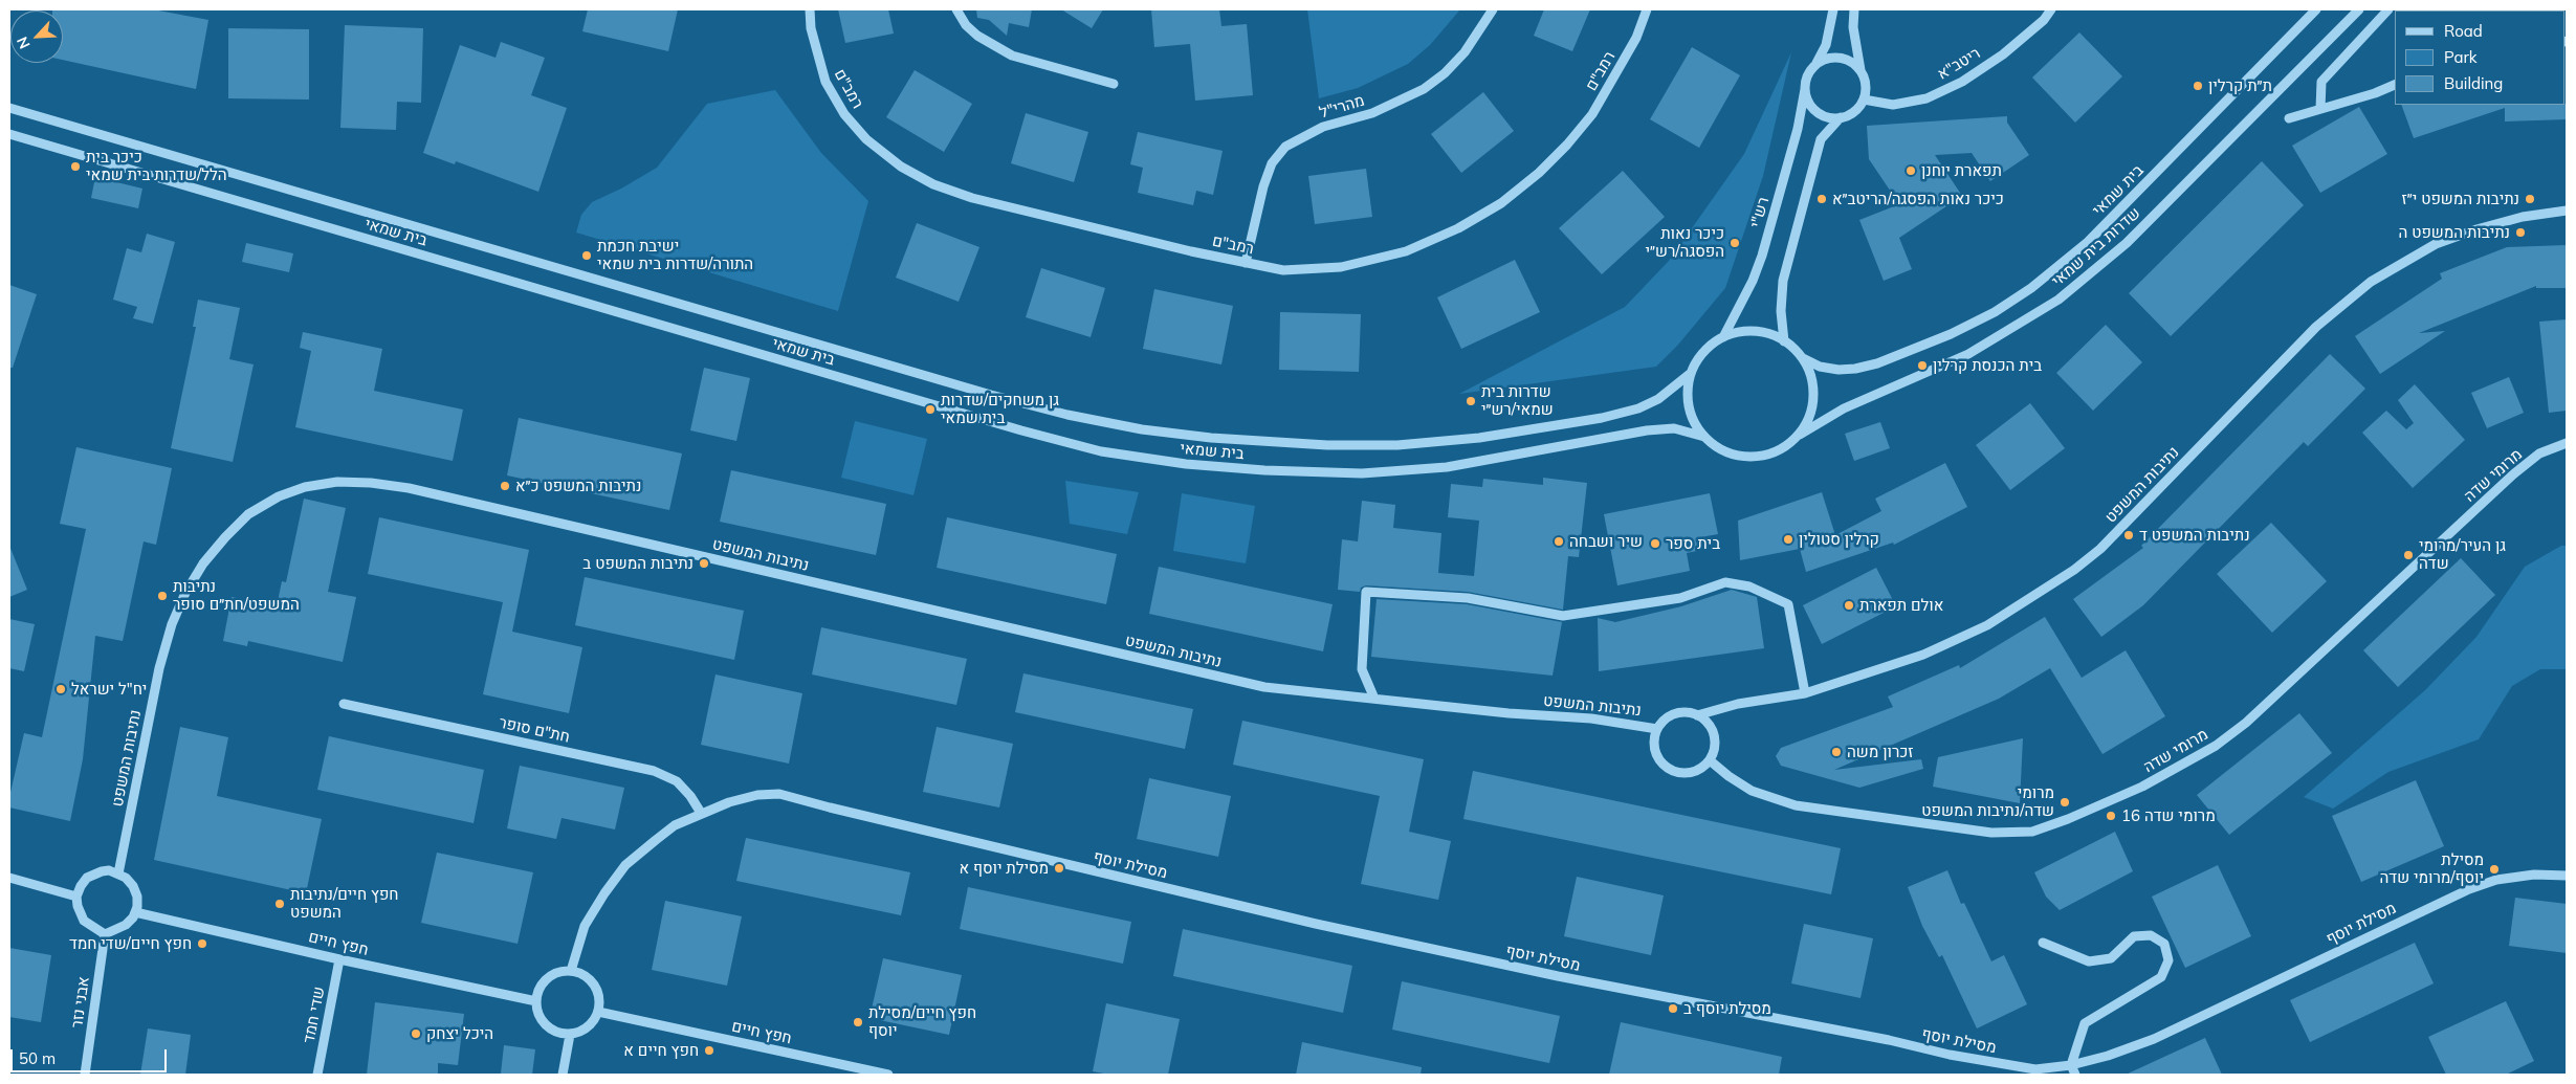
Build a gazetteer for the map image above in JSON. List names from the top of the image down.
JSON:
{
  "streets": {
    "street": [
      "ריטב\"א",
      "רמב\"ם",
      "מהרי\"ל",
      "בית שמאי",
      "רש\"י",
      "שדרות בית שמאי",
      "מרומי שדה",
      "נתיבות המשפט",
      "חת\"ם סופר",
      "מסילת יוסף",
      "חפץ חיים",
      "אבני נזר",
      "שדי חמד"
    ]
  },
  "crossings": [
    ["ריטב\"א", "רש\"י"],
    ["רמב\"ם", "מהרי\"ל"],
    ["בית שמאי", "רש\"י"],
    ["בית שמאי", "שדרות בית שמאי"],
    ["רש\"י", "שדרות בית שמאי"],
    ["מרומי שדה", "נתיבות המשפט"],
    ["נתיבות המשפט", "חפץ חיים"],
    ["נתיבות המשפט", "אבני נזר"],
    ["חת\"ם סופר", "מסילת יוסף"],
    ["מסילת יוסף", "חפץ חיים"],
    ["חפץ חיים", "אבני נזר"],
    ["חפץ חיים", "שדי חמד"]
  ],
  "places": [
    "ת״ת קרלין",
    "כיכר בית הלל/שדרות בית שמאי",
    "תפארת יוחנן",
    "כיכר נאות הפסגה/הריטב״א",
    "נתיבות המשפט י״ז",
    "נתיבות המשפט ה",
    "כיכר נאות הפסגה/רש״י",
    "ישיבת חכמת התורה/שדרות בית שמאי",
    "בית הכנסת קרלין",
    "שדרות בית שמאי/רש״י",
    "גן משחקים/שדרות בית שמאי",
    "נתיבות המשפט כ״א",
    "נתיבות המשפט ד",
    "קרלין סטולין",
    "שיר ושבחה",
    "בית ספר",
    "גן העיר/מרומי שדה",
    "נתיבות המשפט ב",
    "נתיבות המשפט/חת״ם סופר",
    "אולם תפארת",
    "יח\"ל ישראל",
    "זכרון משה",
    "מרומי שדה/נתיבות המשפט",
    "מרומי שדה 16",
    "מסילת יוסף א",
    "מסילת יוסף/מרומי שדה",
    "חפץ חיים/נתיבות המשפט",
    "חפץ חיים/שדי חמד",
    "מסילת יוסף ב",
    "חפץ חיים/מסילת יוסף",
    "היכל יצחק",
    "חפץ חיים א"
  ],
  "legend": ["Road", "Park", "Building"],
  "scale_bar": "50 m",
  "north": "bottom left"
}
